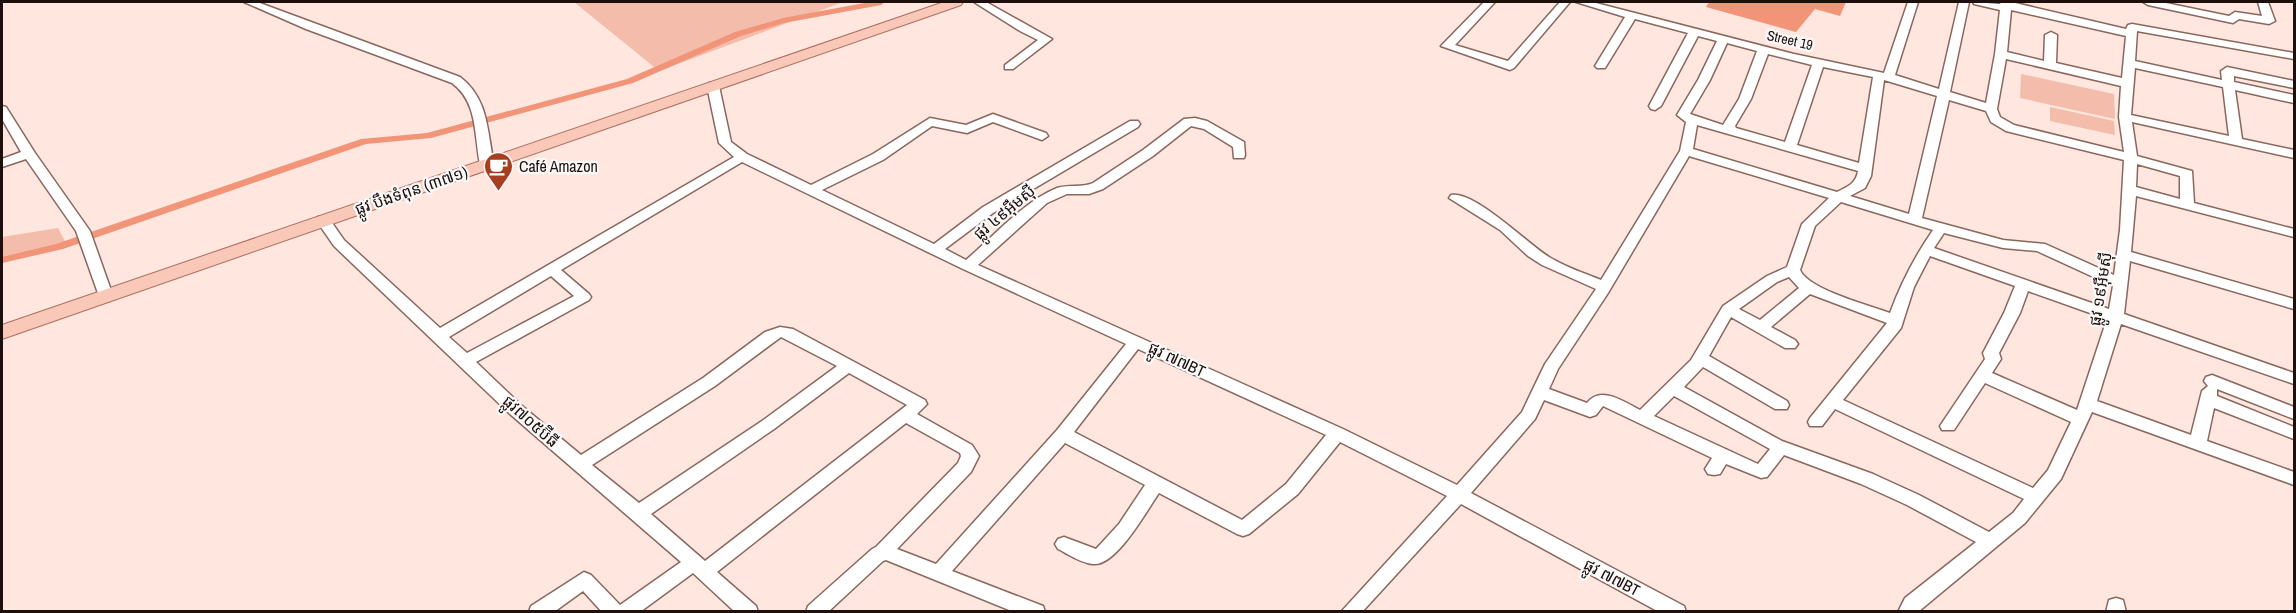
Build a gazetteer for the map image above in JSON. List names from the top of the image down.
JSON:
{
  "streets": {
    "main road": ["ផ្លូវ បឹងទំពុន (៣៧១)"],
    "street": [
      "Street 19",
      "ផ្លូវ ៤៩អ៊ឹមស៊ី",
      "ផ្លូវ ១៩អ៊ឹមស៊ី",
      "ផ្លូវ ៧៧BT",
      "ផ្លូវ៧០៥ប៊ីធី"
    ]
  },
  "crossings": [
    ["ផ្លូវ បឹងទំពុន (៣៧១)", "ផ្លូវ ៧៧BT"],
    ["ផ្លូវ បឹងទំពុន (៣៧១)", "ផ្លូវ៧០៥ប៊ីធី"],
    ["ផ្លូវ ៤៩អ៊ឹមស៊ី", "ផ្លូវ ៧៧BT"]
  ],
  "places": {
    "cafe": ["Café Amazon"]
  }
}
